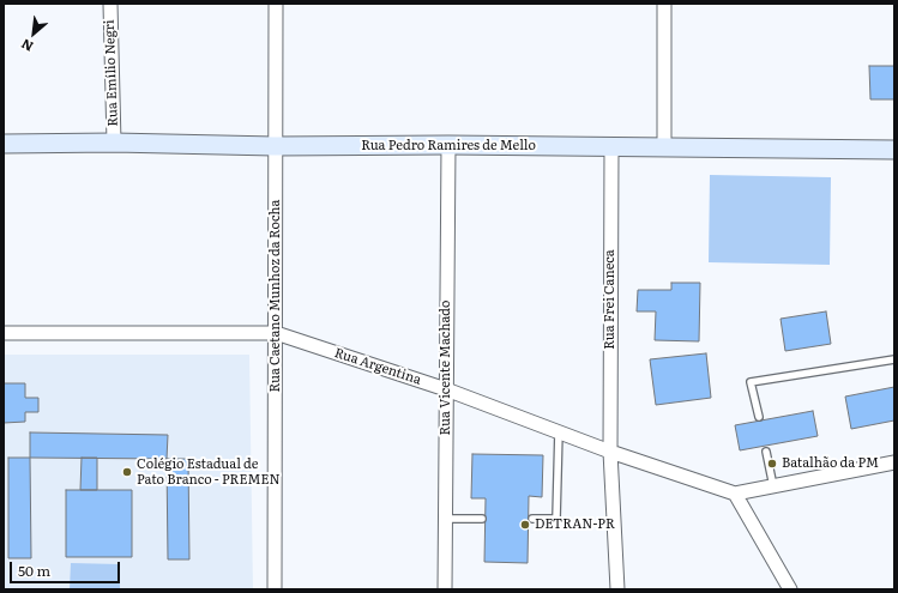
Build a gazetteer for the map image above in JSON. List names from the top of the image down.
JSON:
{
  "streets": {
    "street": [
      "Rua Emílio Negri",
      "Rua Pedro Ramires de Mello",
      "Rua Caetano Munhoz da Rocha",
      "Rua Frei Caneca",
      "Rua Argentina",
      "Rua Vicente Machado"
    ]
  },
  "crossings": [
    ["Rua Emílio Negri", "Rua Pedro Ramires de Mello"],
    ["Rua Pedro Ramires de Mello", "Rua Caetano Munhoz da Rocha"],
    ["Rua Pedro Ramires de Mello", "Rua Frei Caneca"],
    ["Rua Pedro Ramires de Mello", "Rua Vicente Machado"],
    ["Rua Caetano Munhoz da Rocha", "Rua Argentina"],
    ["Rua Frei Caneca", "Rua Argentina"],
    ["Rua Argentina", "Rua Vicente Machado"]
  ],
  "places": ["Batalhão da PM", "Colégio Estadual de Pato Branco - PREMEN", "DETRAN-PR"],
  "scale_bar": "50 m",
  "north": "bottom left"
}
